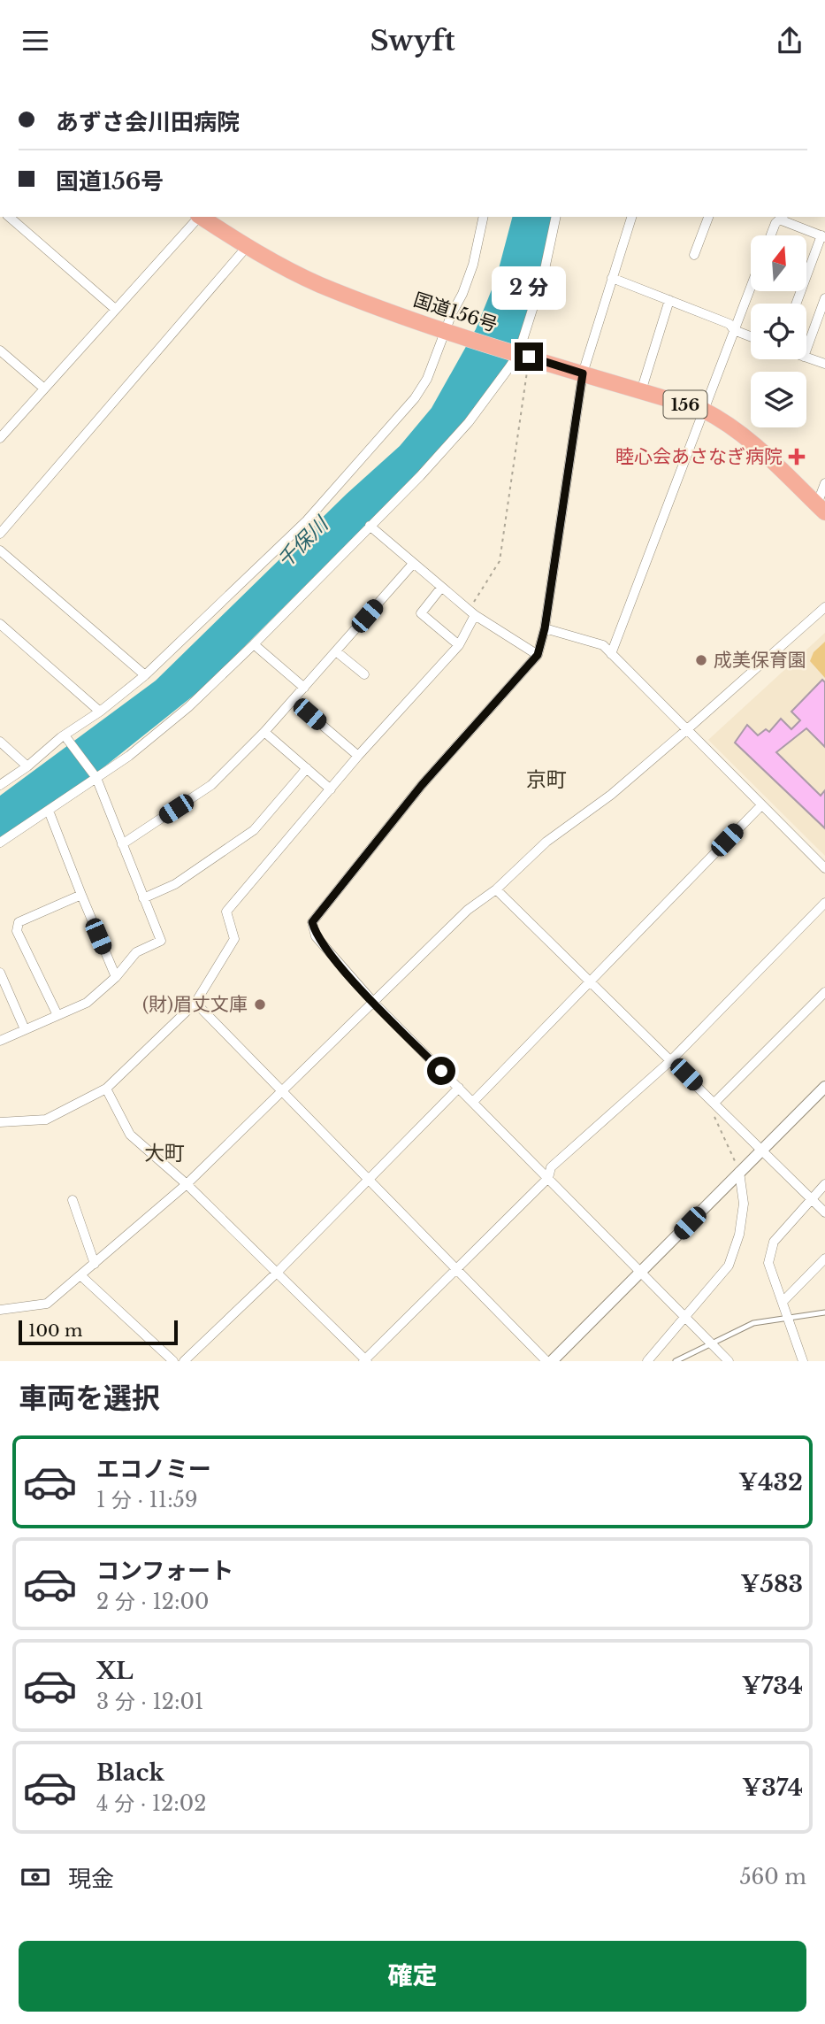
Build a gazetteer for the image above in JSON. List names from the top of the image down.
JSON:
{
  "streets": {
    "highway": ["国道156号", "156"]
  },
  "districts": ["京町", "大町"],
  "water": ["千保川"],
  "places": {
    "health": ["睦心会あさなぎ病院"],
    "other": ["成美保育園", "(財)眉丈文庫"]
  },
  "scale_bar": "100 m",
  "north": "top",
  "page": {
    "header": "Swyft",
    "banner": ["あずさ会川田病院", "国道156号"],
    "bubble": "2 分",
    "scale": "100 m",
    "heading": "車両を選択",
    "list": [
      {
        "name": "エコノミー",
        "note": "1 分 · 11:59",
        "value": "¥432"
      },
      {
        "name": "コンフォート",
        "note": "2 分 · 12:00",
        "value": "¥583"
      },
      {
        "name": "XL",
        "note": "3 分 · 12:01",
        "value": "¥734"
      },
      {
        "name": "Black",
        "note": "4 分 · 12:02",
        "value": "¥374"
      }
    ],
    "pay": ["現金", "560 m"],
    "buttons": "確定"
  }
}
